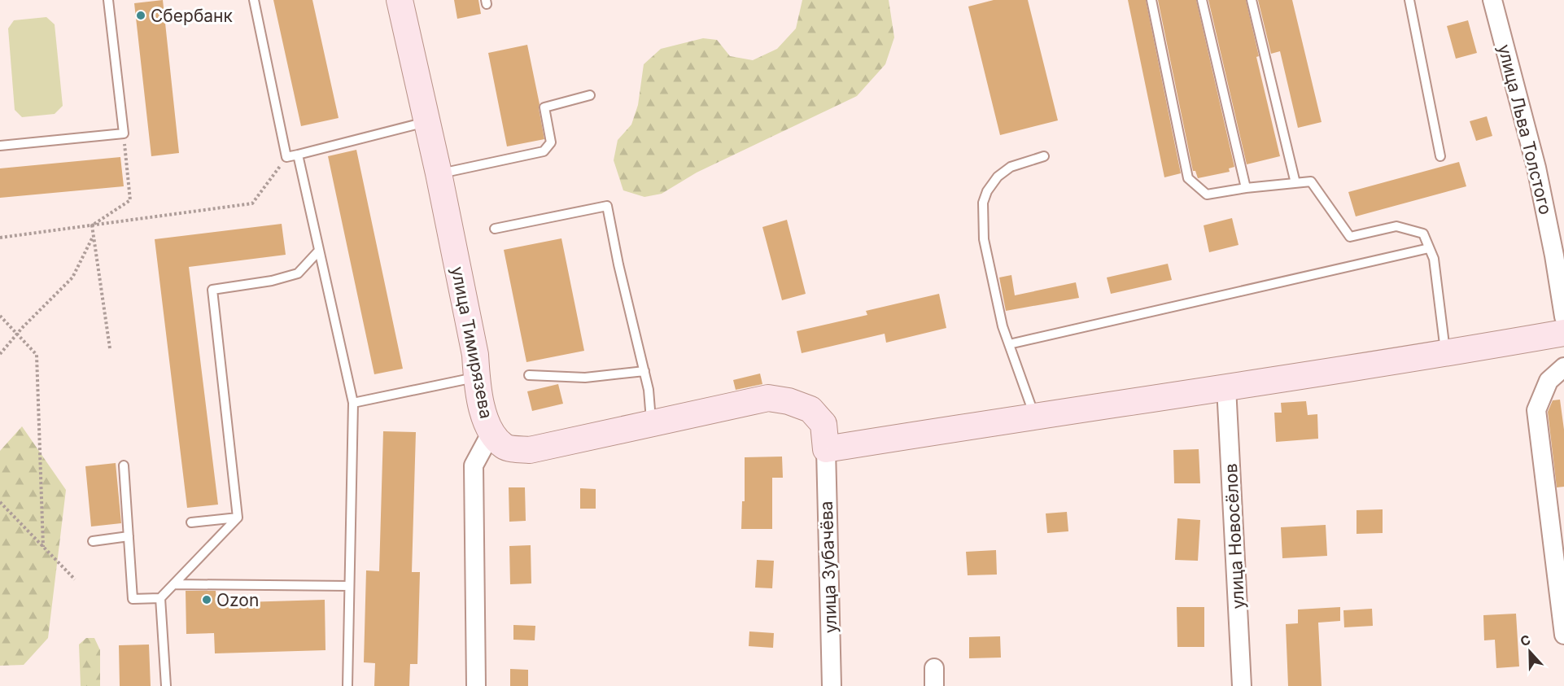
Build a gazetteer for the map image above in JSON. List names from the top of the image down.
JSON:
{
  "streets": {
    "street": [
      "улица Льва Толстого",
      "улица Тимирязева",
      "улица Новосёлов",
      "улица Зубачёва"
    ]
  },
  "places": ["Сбербанк", "Ozon"],
  "north": "top"
}
